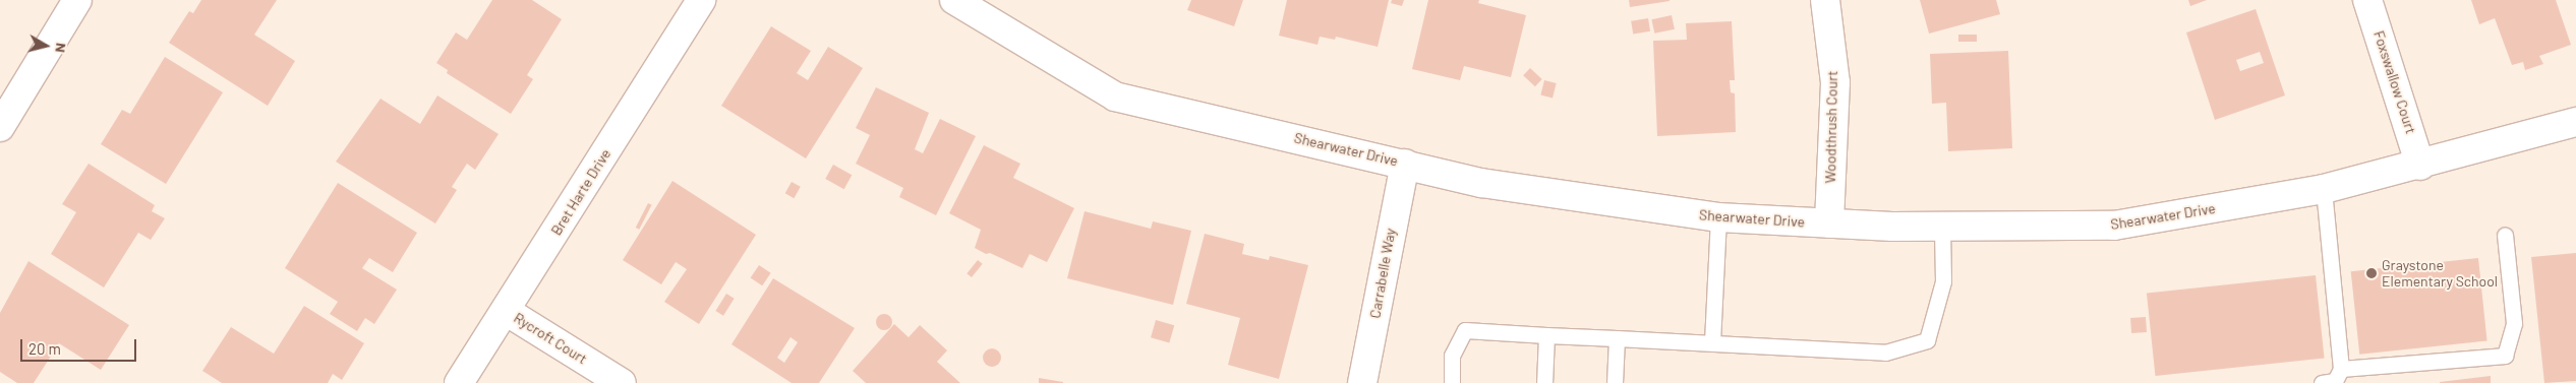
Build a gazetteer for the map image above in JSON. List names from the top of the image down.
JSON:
{
  "streets": {
    "street": [
      "Foxswallow Court",
      "Woodthrush Court",
      "Shearwater Drive",
      "Bret Harte Drive",
      "Carrabelle Way",
      "Rycroft Court"
    ]
  },
  "crossings": [
    ["Foxswallow Court", "Shearwater Drive"],
    ["Woodthrush Court", "Shearwater Drive"],
    ["Shearwater Drive", "Carrabelle Way"],
    ["Bret Harte Drive", "Rycroft Court"]
  ],
  "places": ["Graystone Elementary School"],
  "scale_bar": "20 m",
  "north": "right"
}
